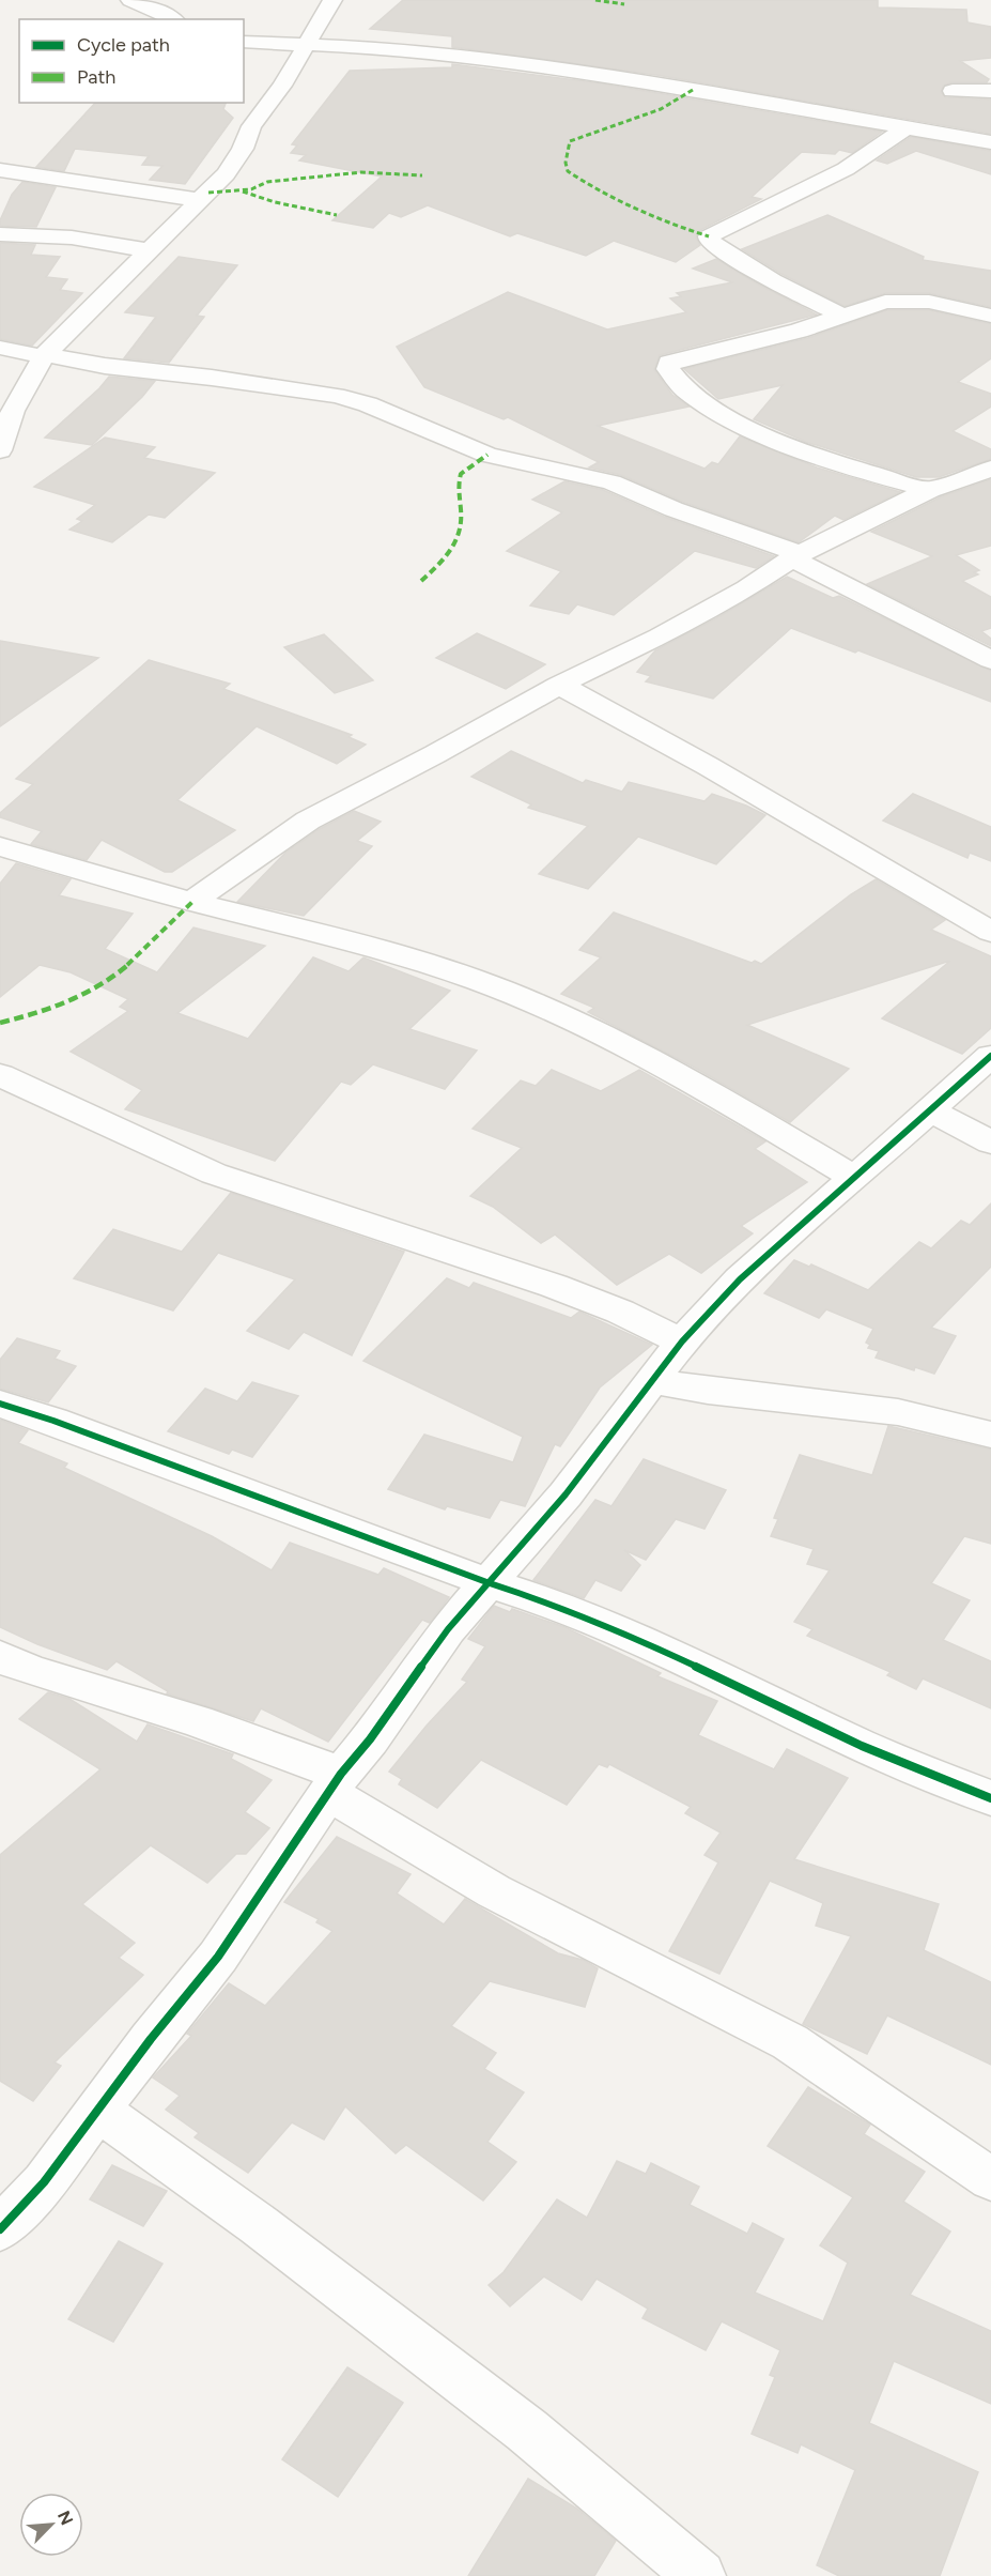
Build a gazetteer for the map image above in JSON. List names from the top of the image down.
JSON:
{
  "legend": ["Cycle path", "Path"],
  "north": "top right"
}
